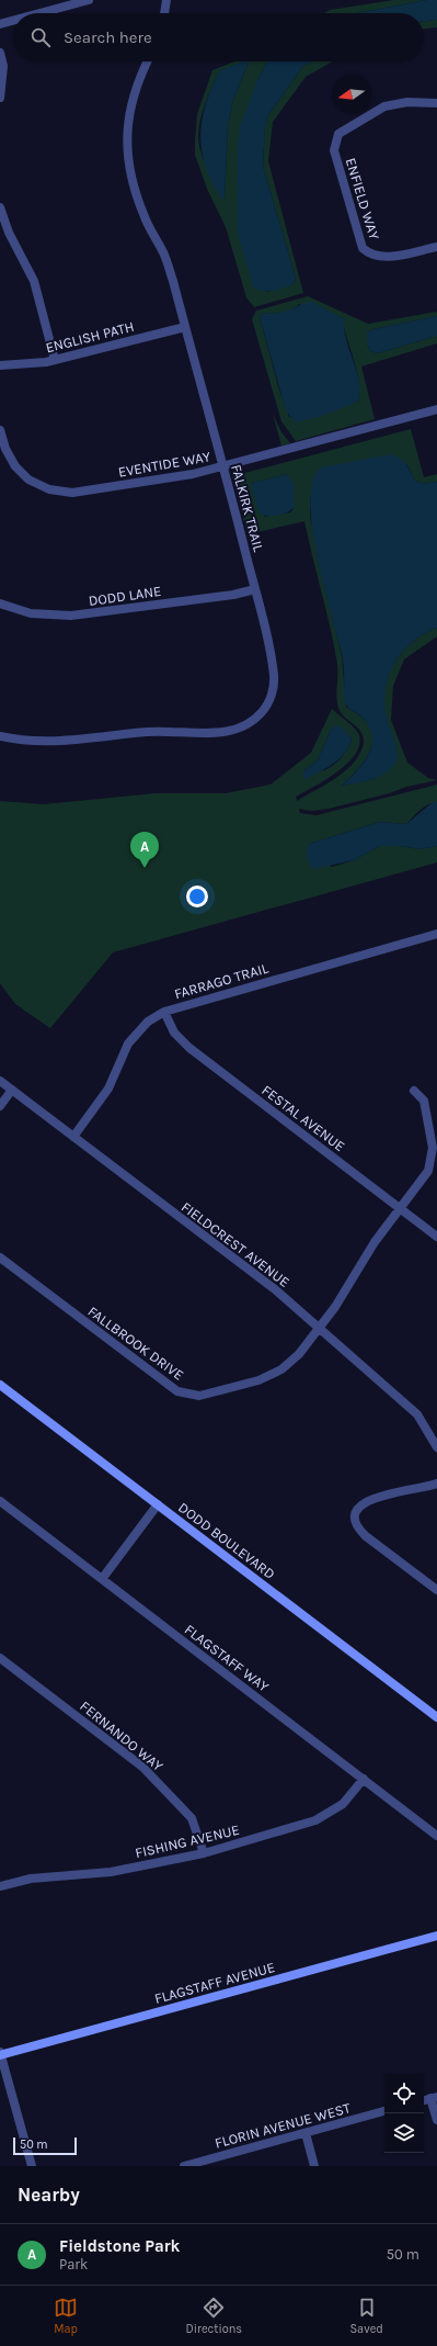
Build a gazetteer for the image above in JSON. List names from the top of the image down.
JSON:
{
  "streets": {
    "street": [
      "ENFIELD WAY",
      "ENGLISH PATH",
      "EVENTIDE WAY",
      "FALKIRK TRAIL",
      "DODD LANE",
      "FARRAGO TRAIL",
      "FESTAL AVENUE",
      "FIELDCREST AVENUE",
      "FALLBROOK DRIVE",
      "DODD BOULEVARD",
      "FLAGSTAFF WAY",
      "FERNANDO WAY",
      "FISHING AVENUE",
      "FLAGSTAFF AVENUE",
      "FLORIN AVENUE WEST"
    ]
  },
  "crossings": [
    ["ENGLISH PATH", "FALKIRK TRAIL"],
    ["EVENTIDE WAY", "FALKIRK TRAIL"],
    ["FALKIRK TRAIL", "DODD LANE"],
    ["FARRAGO TRAIL", "FESTAL AVENUE"],
    ["FARRAGO TRAIL", "FIELDCREST AVENUE"],
    ["FESTAL AVENUE", "FALLBROOK DRIVE"],
    ["FIELDCREST AVENUE", "FALLBROOK DRIVE"],
    ["FLAGSTAFF WAY", "FISHING AVENUE"],
    ["FERNANDO WAY", "FISHING AVENUE"]
  ],
  "scale_bar": "50 m",
  "north": "left",
  "page": {
    "search": "Search here",
    "pins": "A",
    "scale": "50 m",
    "heading": "Nearby",
    "list": [
      {
        "mark": "A",
        "name": "Fieldstone Park",
        "note": "Park",
        "value": "50 m"
      }
    ],
    "nav": ["Map", "Directions", "Saved"]
  }
}
